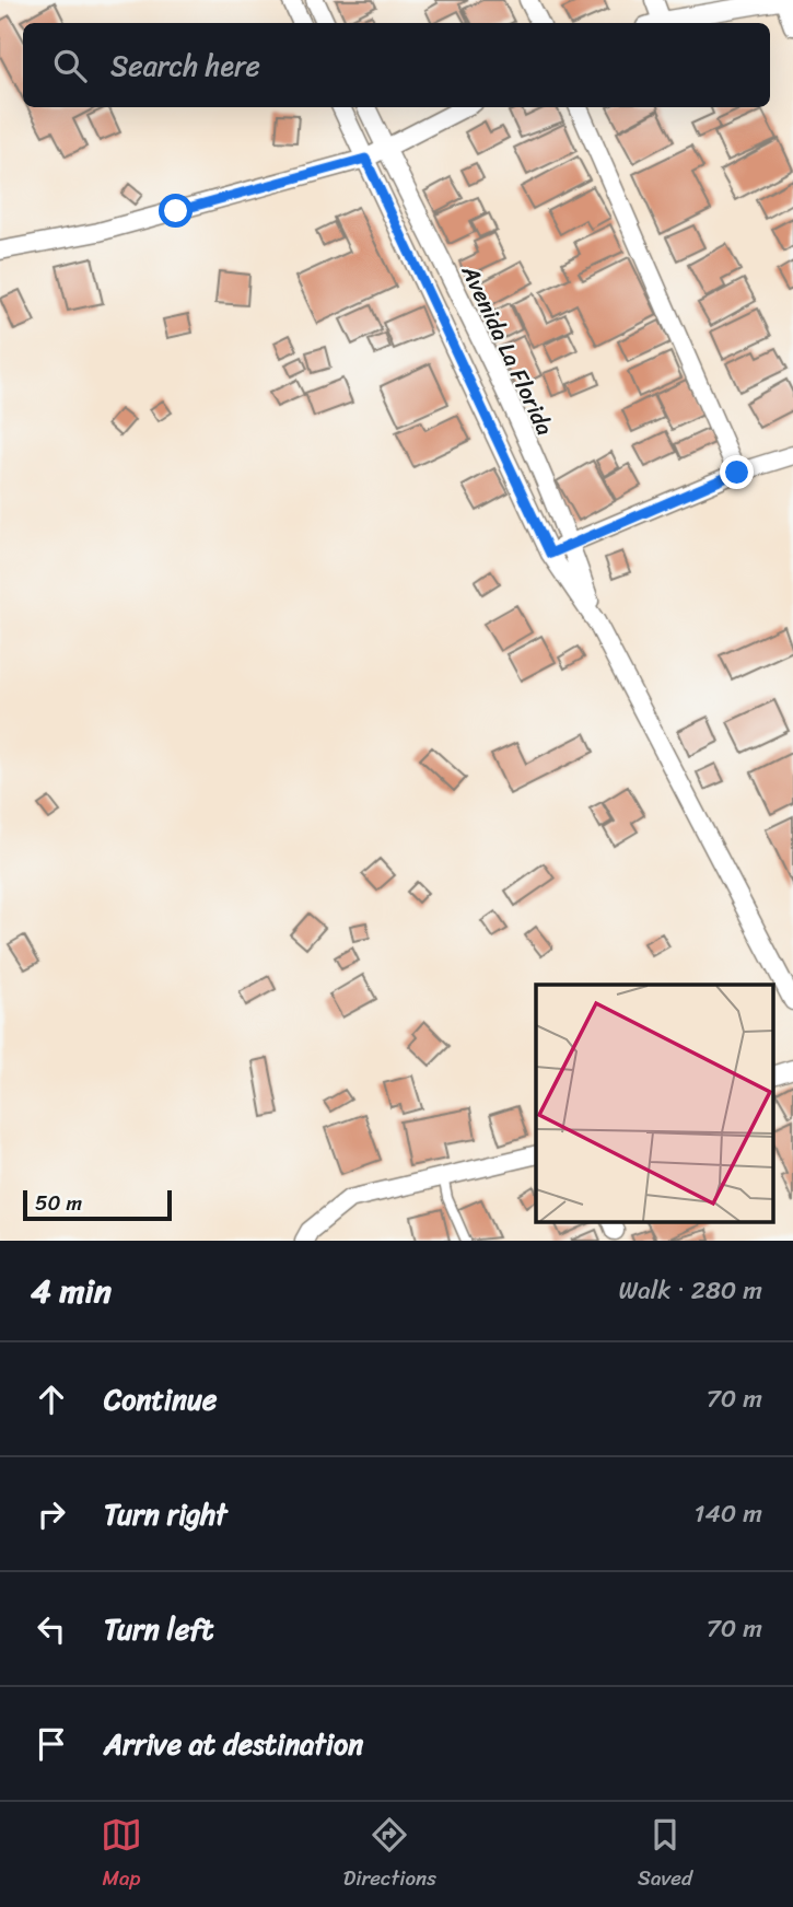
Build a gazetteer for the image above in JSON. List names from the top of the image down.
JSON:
{
  "streets": {
    "street": ["Avenida La Florida"]
  },
  "scale_bar": "50 m",
  "page": {
    "search": "Search here",
    "scale": "50 m",
    "heading": ["4 min", "Walk · 280 m"],
    "list": [
      ["Continue", "70 m"],
      ["Turn right", "140 m"],
      ["Turn left", "70 m"],
      "Arrive at destination"
    ],
    "nav": ["Map", "Directions", "Saved"]
  }
}
